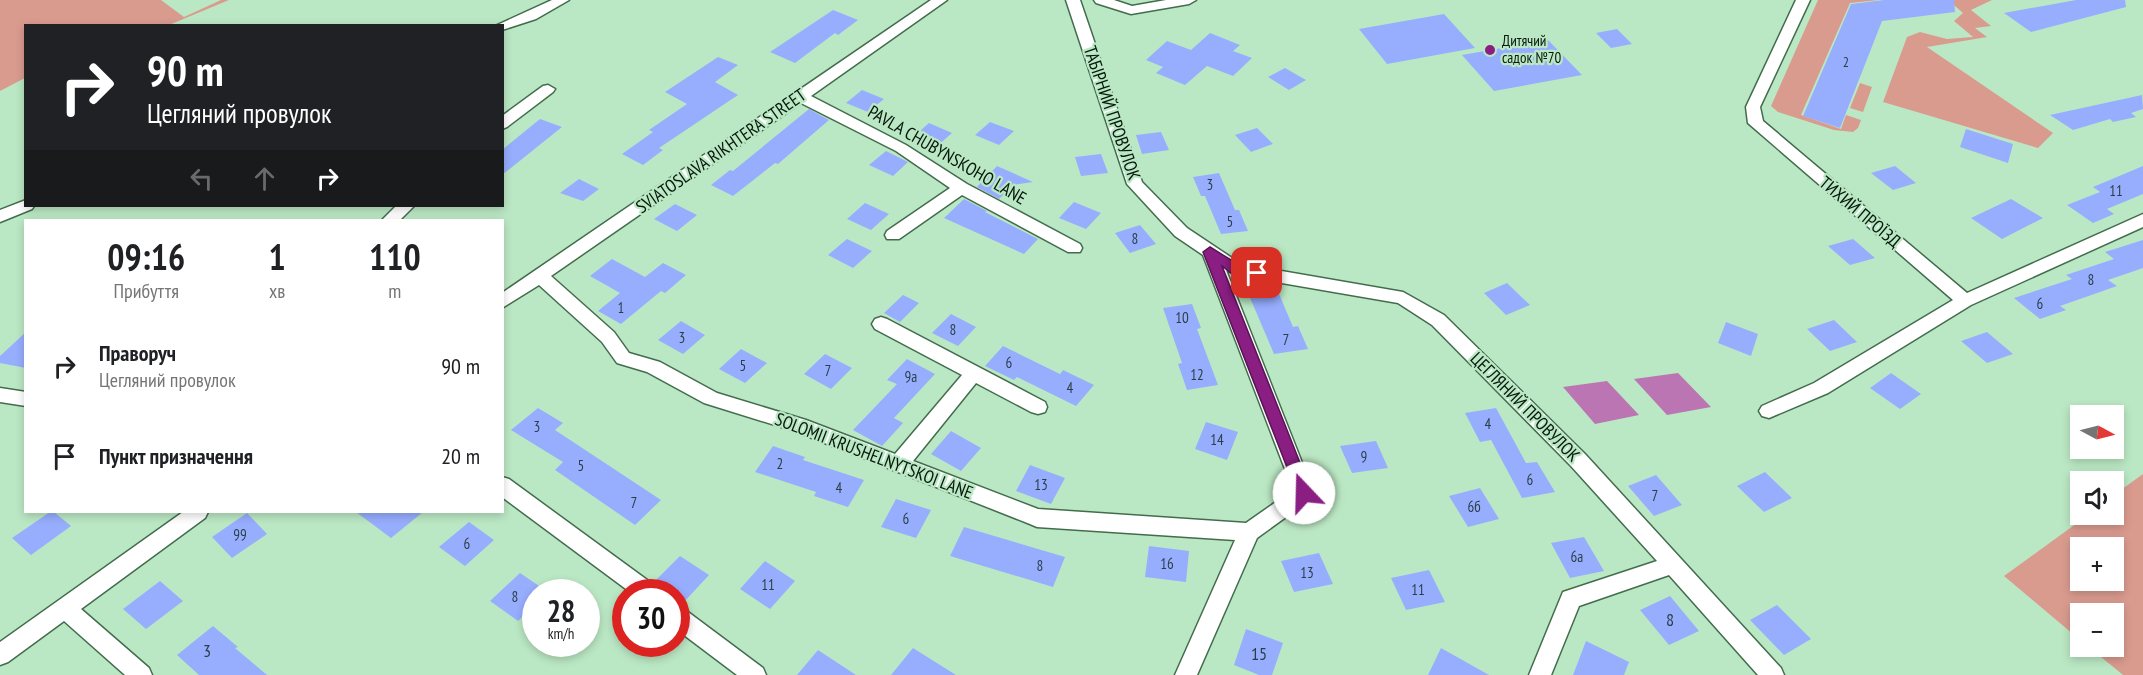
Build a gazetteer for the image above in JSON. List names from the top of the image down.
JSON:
{
  "streets": {
    "street": [
      "ТАБІРНИЙ ПРОВУЛОК",
      "SVIATOSLAVA RIKHTERA STREET",
      "PAVLA CHUBYNSKOHO LANE",
      "ТИХИЙ ПРОЇЗД",
      "ЦЕГЛЯНИЙ ПРОВУЛОК",
      "SOLOMII KRUSHELNYTSKOI LANE"
    ]
  },
  "crossings": [
    ["ТАБІРНИЙ ПРОВУЛОК", "ЦЕГЛЯНИЙ ПРОВУЛОК"],
    ["SVIATOSLAVA RIKHTERA STREET", "PAVLA CHUBYNSKOHO LANE"],
    ["SVIATOSLAVA RIKHTERA STREET", "SOLOMII KRUSHELNYTSKOI LANE"]
  ],
  "places": ["Дитячий садок №70"],
  "house_numbers": [
    "2",
    "3",
    "11",
    "5",
    "8",
    "8",
    "6",
    "1",
    "10",
    "8",
    "3",
    "7",
    "6",
    "5",
    "7",
    "12",
    "9а",
    "4",
    "4",
    "3",
    "14",
    "9",
    "2",
    "5",
    "6",
    "13",
    "4",
    "7",
    "7",
    "6б",
    "6",
    "99",
    "6",
    "6а",
    "16",
    "8",
    "13",
    "11",
    "11",
    "8",
    "8",
    "3",
    "15"
  ],
  "north": "right",
  "page": {
    "turn": ["90 m", "Цегляний провулок"],
    "eta": [
      "09:16",
      "Прибуття",
      "1",
      "хв",
      "110",
      "m"
    ],
    "list": [
      {
        "name": "Праворуч",
        "note": "Цегляний провулок",
        "value": "90 m"
      },
      {
        "name": "Пункт призначення",
        "value": "20 m"
      }
    ],
    "map_buttons": ["+", "−"],
    "speed": "28 km/h",
    "limit": "30"
  }
}
